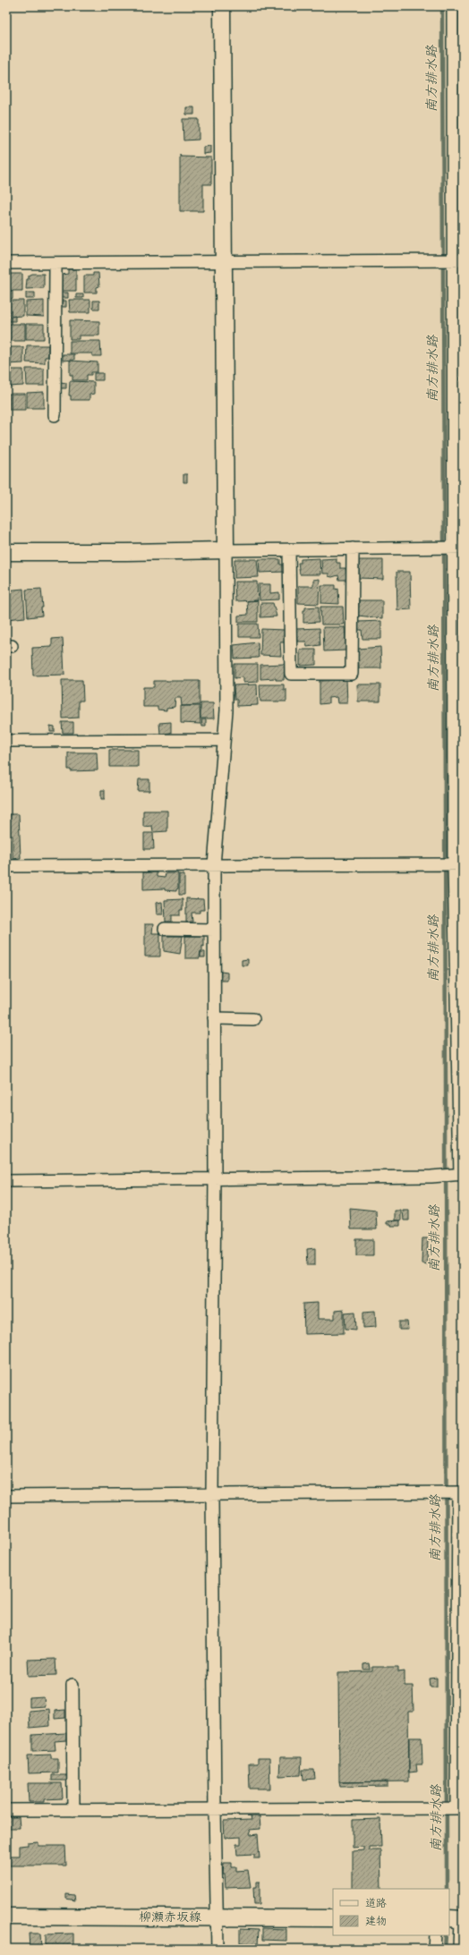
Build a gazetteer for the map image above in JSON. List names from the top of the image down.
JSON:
{
  "streets": {
    "street": ["柳瀬赤坂線"]
  },
  "water": ["南方排水路"],
  "legend": ["道路", "建物"]
}
